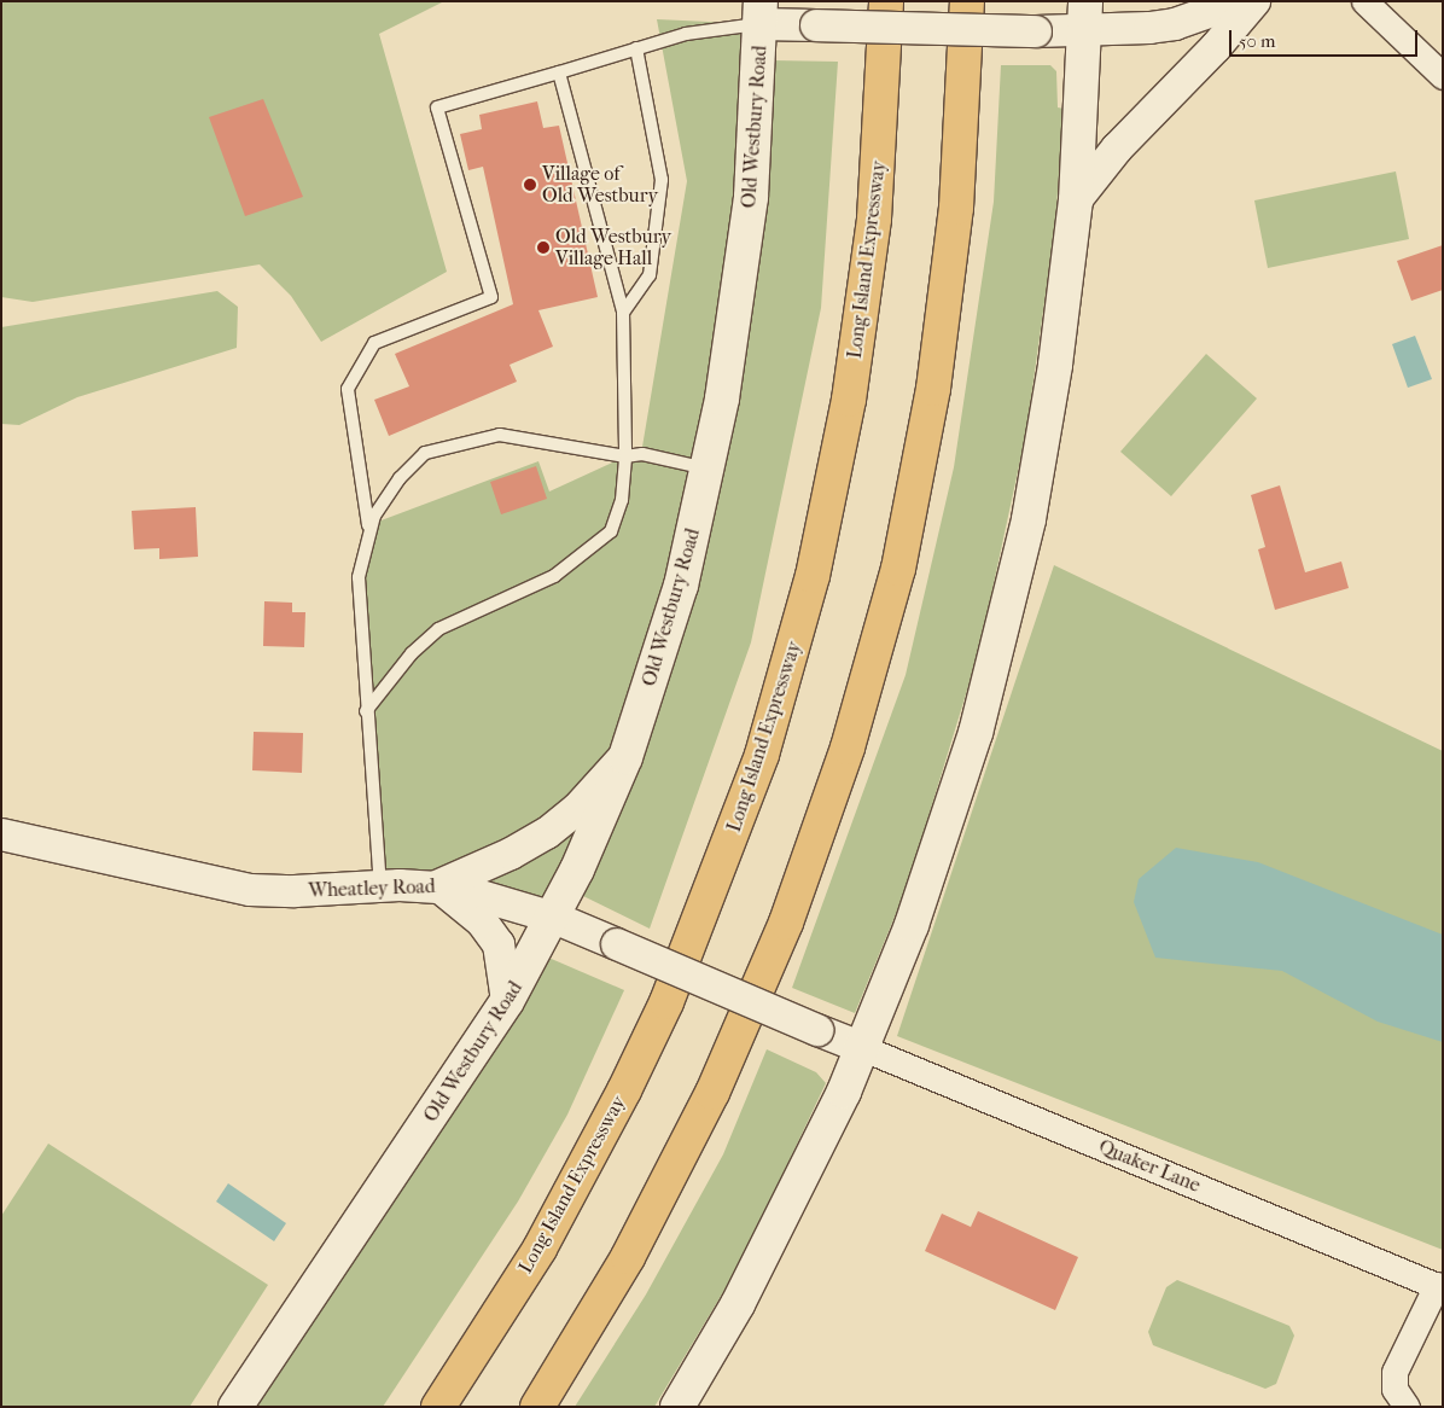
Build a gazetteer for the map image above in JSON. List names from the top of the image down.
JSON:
{
  "streets": {
    "highway": ["Long Island Expressway"],
    "main road": ["Old Westbury Road"],
    "street": ["Wheatley Road", "Quaker Lane"]
  },
  "crossings": [
    ["Old Westbury Road", "Wheatley Road"],
    ["Wheatley Road", "Quaker Lane"]
  ],
  "places": ["Village of Old Westbury", "Old Westbury Village Hall"],
  "scale_bar": "50 m"
}
